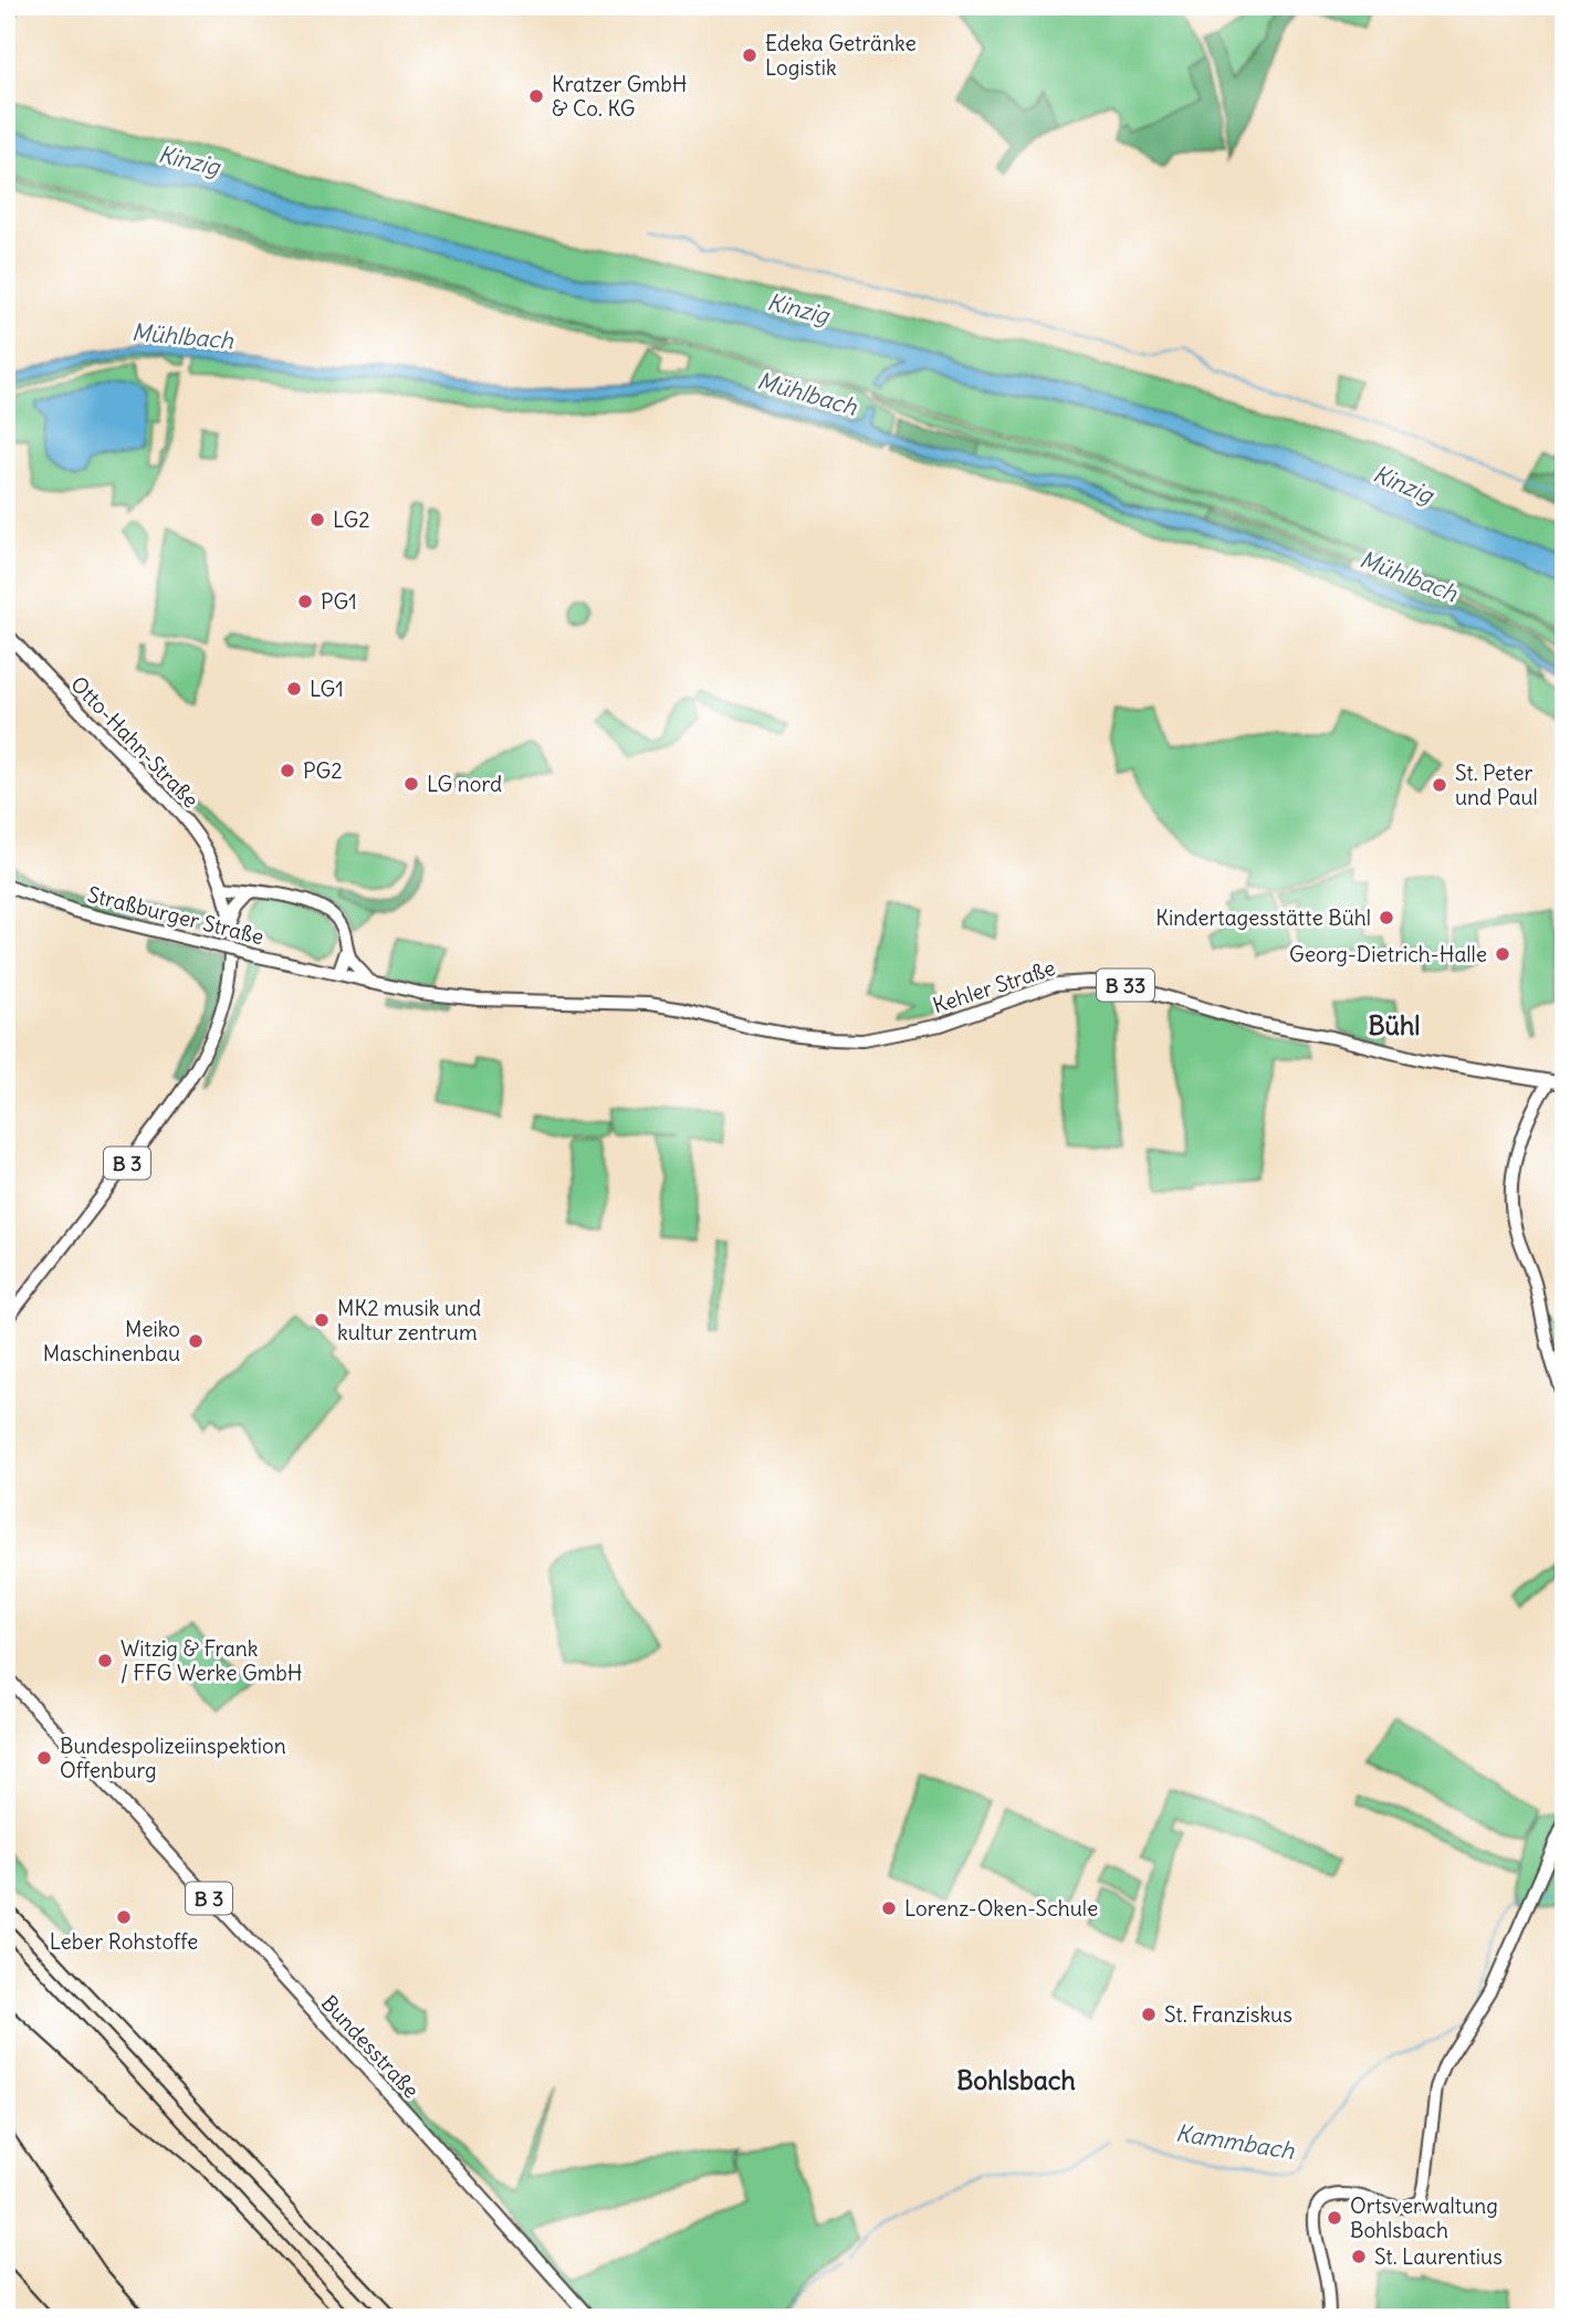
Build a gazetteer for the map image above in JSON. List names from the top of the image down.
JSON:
{
  "streets": {
    "main road": [
      "Otto-Hahn-Straße",
      "Straßburger Straße",
      "B 33",
      "Kehler Straße",
      "B 3",
      "Bundesstraße"
    ]
  },
  "crossings": [
    ["Otto-Hahn-Straße", "B 3"],
    ["Straßburger Straße", "Kehler Straße"]
  ],
  "districts": ["Bühl", "Bohlsbach"],
  "water": ["Kinzig", "Mühlbach", "Kammbach"],
  "places": [
    "Edeka Getränke Logistik",
    "Kratzer GmbH & Co. KG",
    "LG2",
    "PG1",
    "LG1",
    "PG2",
    "LG nord",
    "St. Peter und Paul",
    "Kindertagesstätte Bühl",
    "Georg-Dietrich-Halle",
    "MK2 musik und kultur zentrum",
    "Meiko Maschinenbau",
    "Witzig & Frank / FFG Werke GmbH",
    "Bundespolizeiinspektion Offenburg",
    "Lorenz-Oken-Schule",
    "Leber Rohstoffe",
    "St. Franziskus",
    "Ortsverwaltung Bohlsbach",
    "St. Laurentius"
  ]
}
